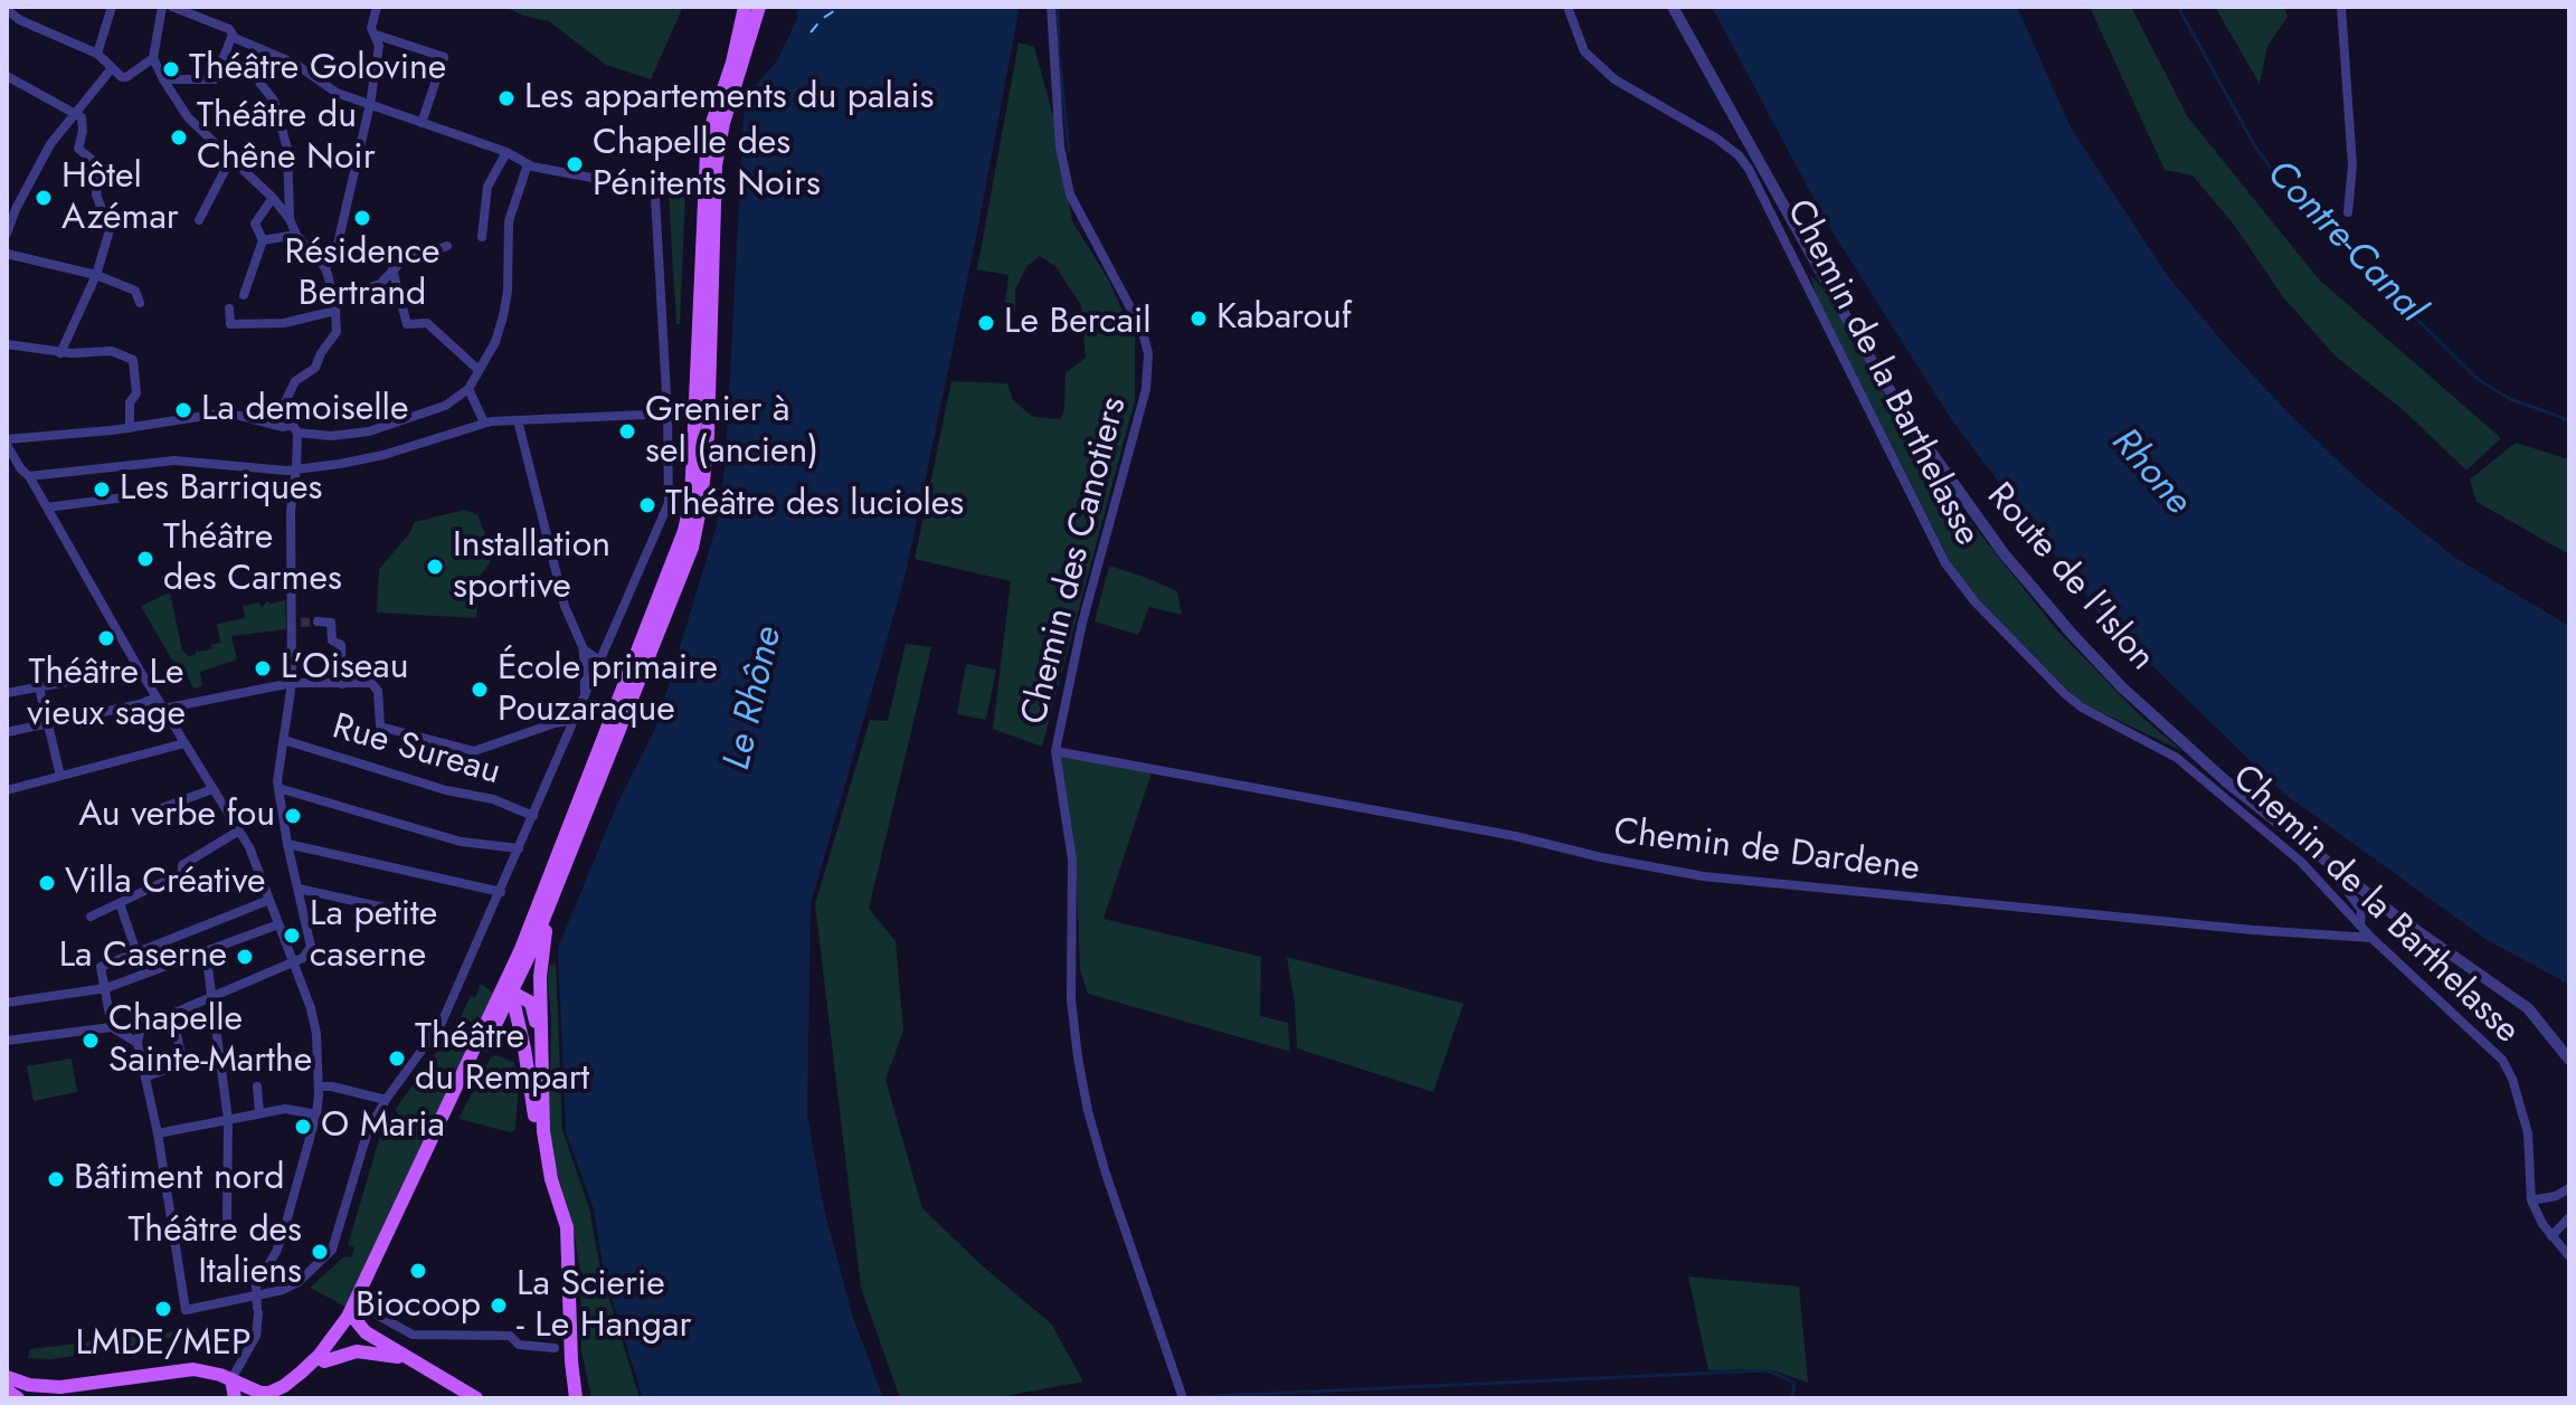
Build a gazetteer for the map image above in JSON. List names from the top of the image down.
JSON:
{
  "streets": {
    "street": [
      "Chemin de la Barthelasse",
      "Chemin des Canotiers",
      "Route de l'Islon",
      "Rue Sureau",
      "Chemin de Dardene"
    ]
  },
  "crossings": [
    ["Chemin de la Barthelasse", "Chemin de Dardene"],
    ["Chemin des Canotiers", "Chemin de Dardene"]
  ],
  "water": ["Contre-Canal", "Rhone", "Le Rhône"],
  "places": [
    "Théâtre Golovine",
    "Les appartements du palais",
    "Théâtre du Chêne Noir",
    "Chapelle des Pénitents Noirs",
    "Hôtel Azémar",
    "Résidence Bertrand",
    "Kabarouf",
    "Le Bercail",
    "La demoiselle",
    "Grenier à sel (ancien)",
    "Les Barriques",
    "Théâtre des lucioles",
    "Théâtre des Carmes",
    "Installation sportive",
    "Théâtre Le vieux sage",
    "L’Oiseau",
    "École primaire Pouzaraque",
    "Au verbe fou",
    "Villa Créative",
    "La petite caserne",
    "La Caserne",
    "Chapelle Sainte-Marthe",
    "Théâtre du Rempart",
    "O Maria",
    "Bâtiment nord",
    "Théâtre des Italiens",
    "Biocoop",
    "La Scierie - Le Hangar",
    "LMDE/MEP"
  ]
}
